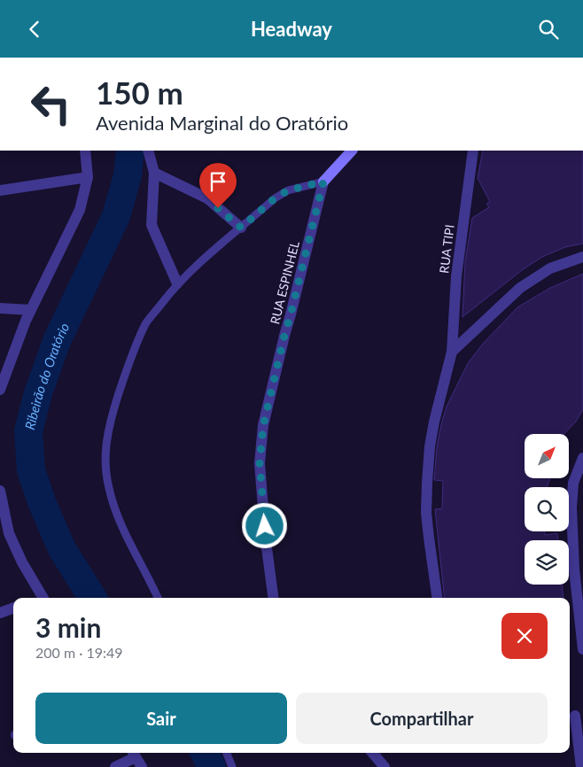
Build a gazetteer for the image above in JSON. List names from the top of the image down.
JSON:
{
  "streets": {
    "street": ["RUA TIPI", "RUA ESPINHEL"]
  },
  "water": ["Ribeirão do Oratório"],
  "north": "top right",
  "page": {
    "header": "Headway",
    "turn": ["150 m", "Avenida Marginal do Oratório"],
    "heading": ["3 min", "200 m · 19:49"],
    "buttons": ["Sair", "Compartilhar"]
  }
}
